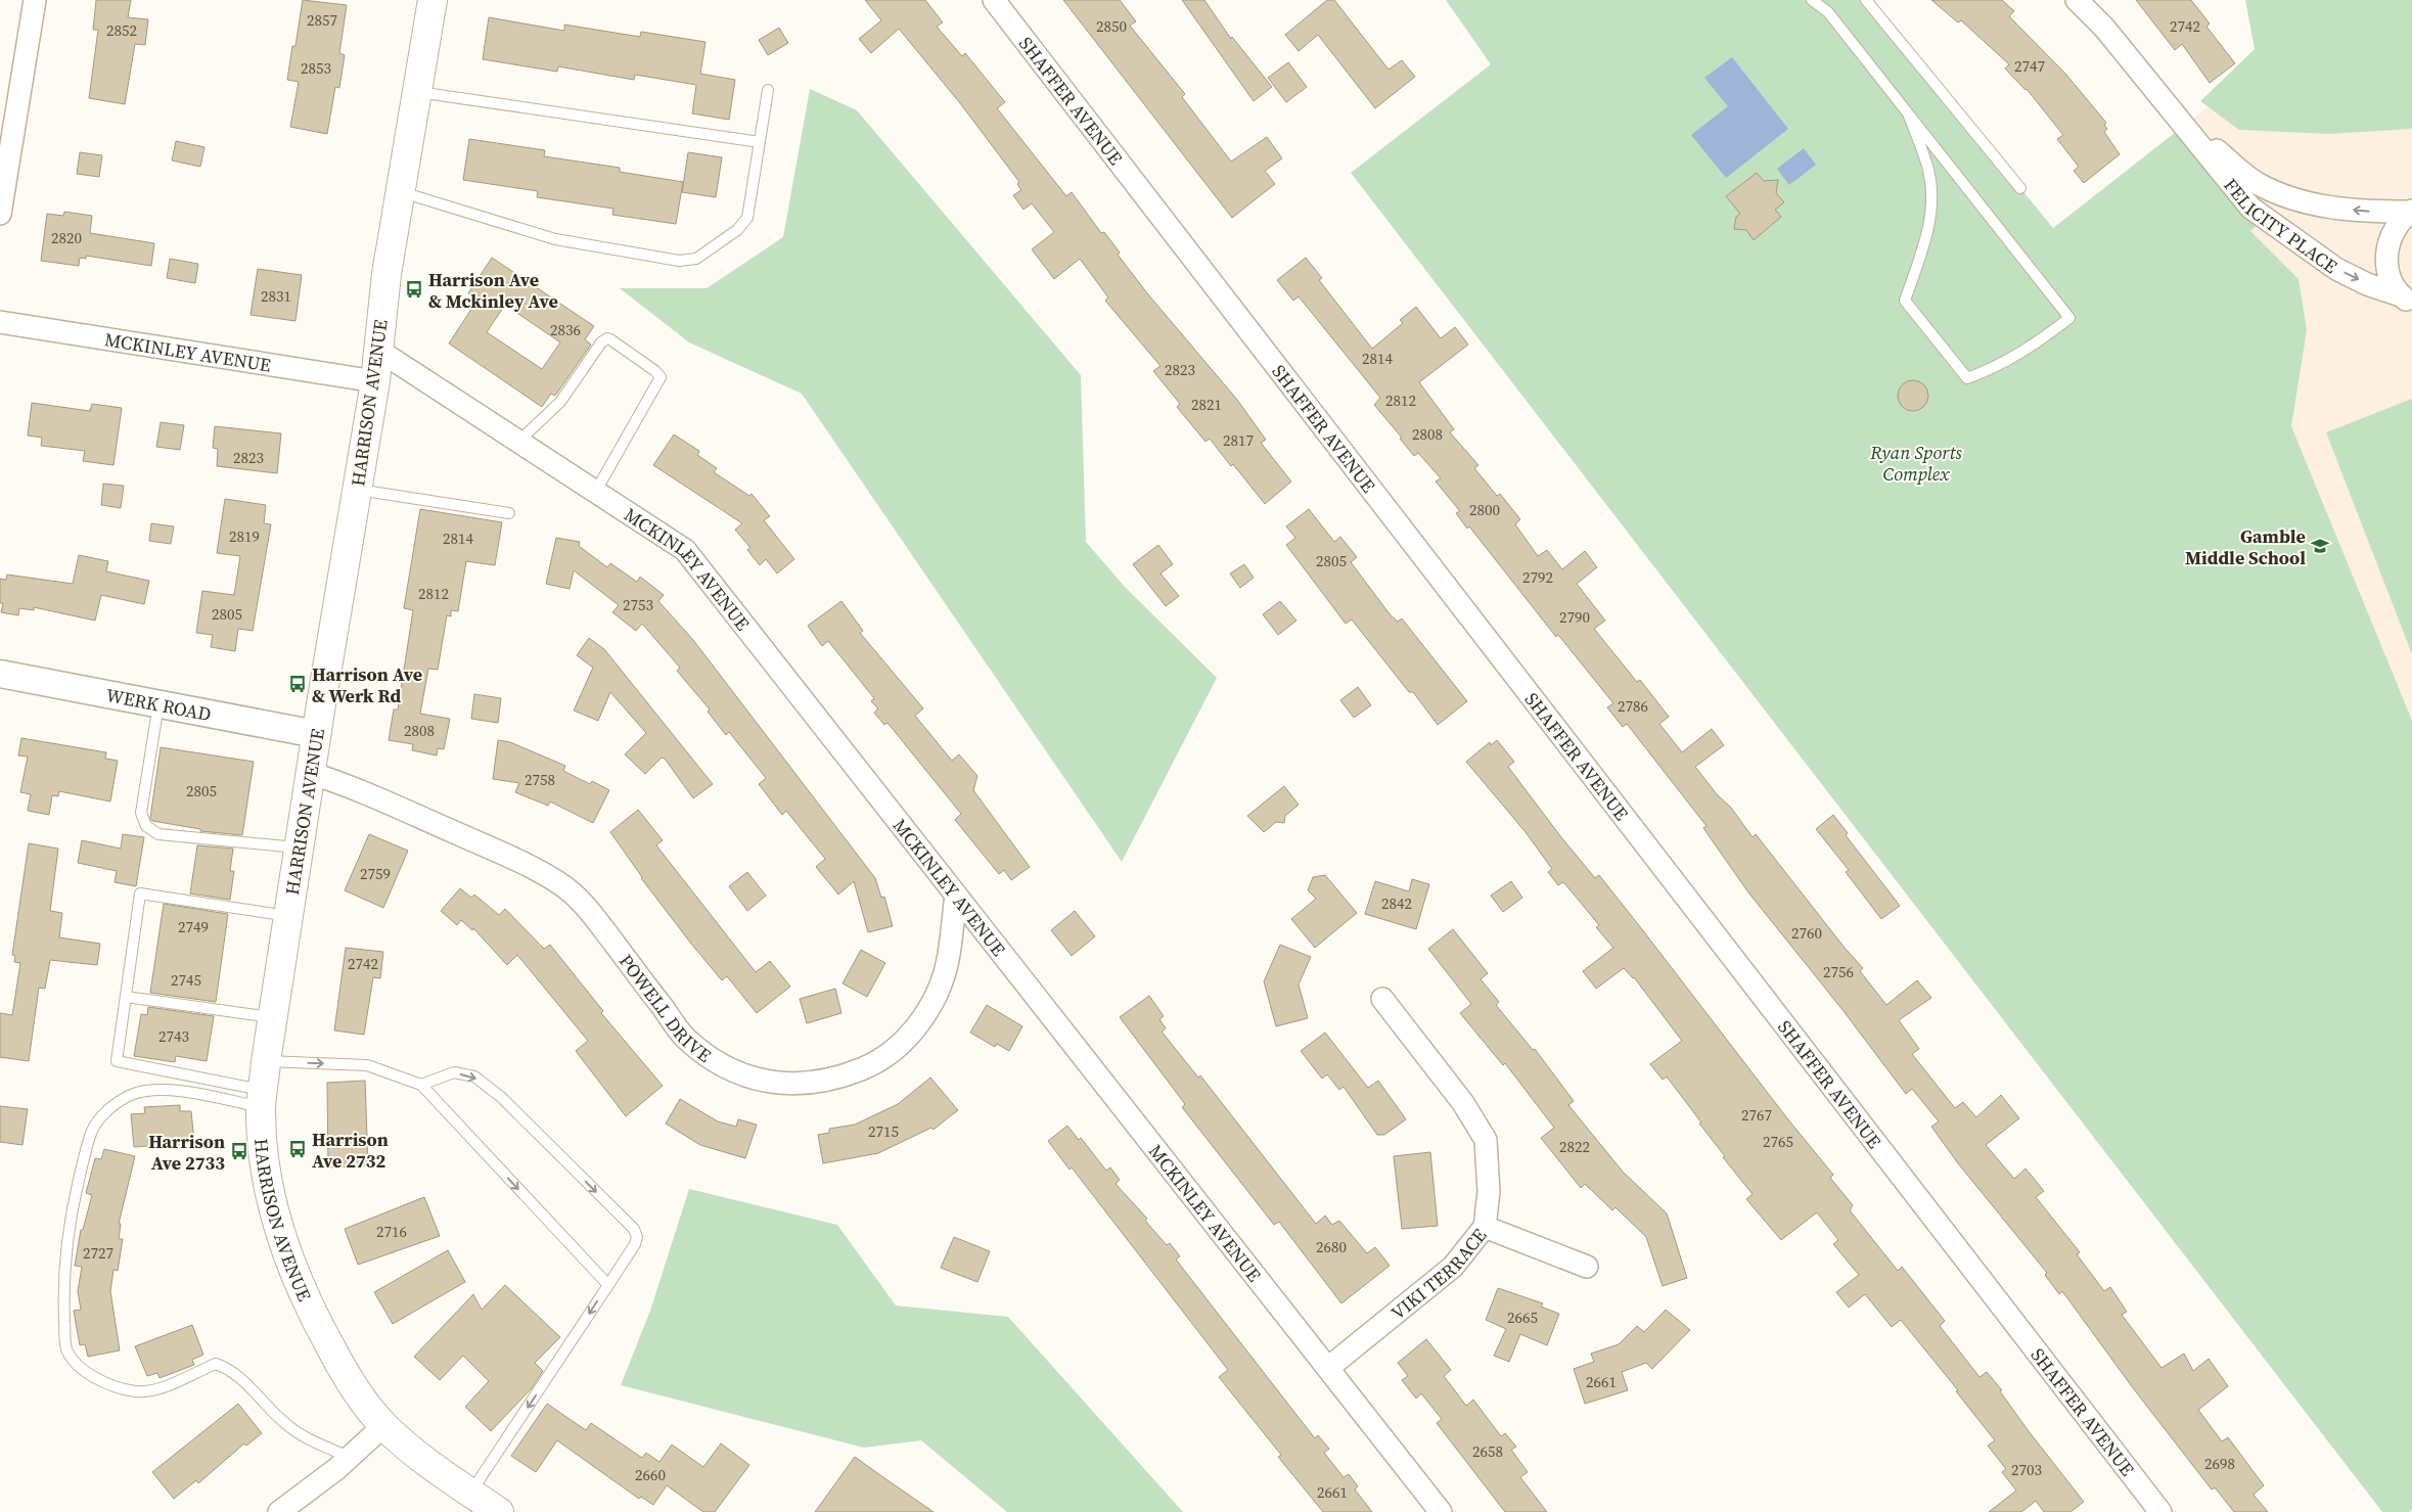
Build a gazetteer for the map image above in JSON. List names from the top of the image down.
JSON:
{
  "streets": {
    "main road": ["HARRISON AVENUE"],
    "street": [
      "SHAFFER AVENUE",
      "FELICITY PLACE",
      "MCKINLEY AVENUE",
      "WERK ROAD",
      "POWELL DRIVE",
      "VIKI TERRACE"
    ]
  },
  "crossings": [
    ["MCKINLEY AVENUE", "HARRISON AVENUE"],
    ["MCKINLEY AVENUE", "POWELL DRIVE"],
    ["MCKINLEY AVENUE", "VIKI TERRACE"],
    ["HARRISON AVENUE", "WERK ROAD"],
    ["HARRISON AVENUE", "POWELL DRIVE"]
  ],
  "parks": ["Ryan Sports Complex"],
  "places": {
    "bus stop": [
      "Harrison Ave & Mckinley Ave",
      "Harrison Ave & Werk Rd",
      "Harrison Ave 2732",
      "Harrison Ave 2733"
    ],
    "school or university": ["Gamble Middle School"]
  },
  "house_numbers": [
    "2857",
    "2850",
    "2742",
    "2852",
    "2747",
    "2853",
    "2820",
    "2831",
    "2836",
    "2814",
    "2823",
    "2812",
    "2821",
    "2808",
    "2817",
    "2823",
    "2800",
    "2819",
    "2814",
    "2805",
    "2792",
    "2812",
    "2753",
    "2805",
    "2790",
    "2786",
    "2808",
    "2758",
    "2805",
    "2759",
    "2842",
    "2749",
    "2760",
    "2742",
    "2756",
    "2745",
    "2743",
    "2767",
    "2715",
    "2765",
    "2822",
    "2716",
    "2680",
    "2727",
    "2665",
    "2661",
    "2658",
    "2698",
    "2703",
    "2660",
    "2661"
  ]
}
